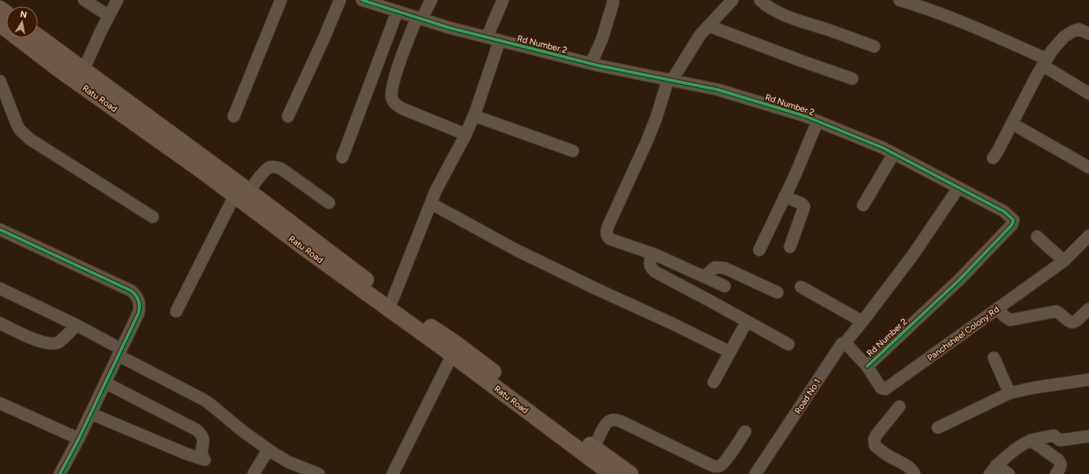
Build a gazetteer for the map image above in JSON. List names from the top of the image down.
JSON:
{
  "streets": {
    "main road": ["Ratu Road"],
    "street": ["Rd Number 2", "Panchsheel Colony Rd", "Road No 1"]
  },
  "crossings": [
    ["Rd Number 2", "Panchsheel Colony Rd"],
    ["Rd Number 2", "Road No 1"],
    ["Panchsheel Colony Rd", "Road No 1"]
  ],
  "north": "top"
}
